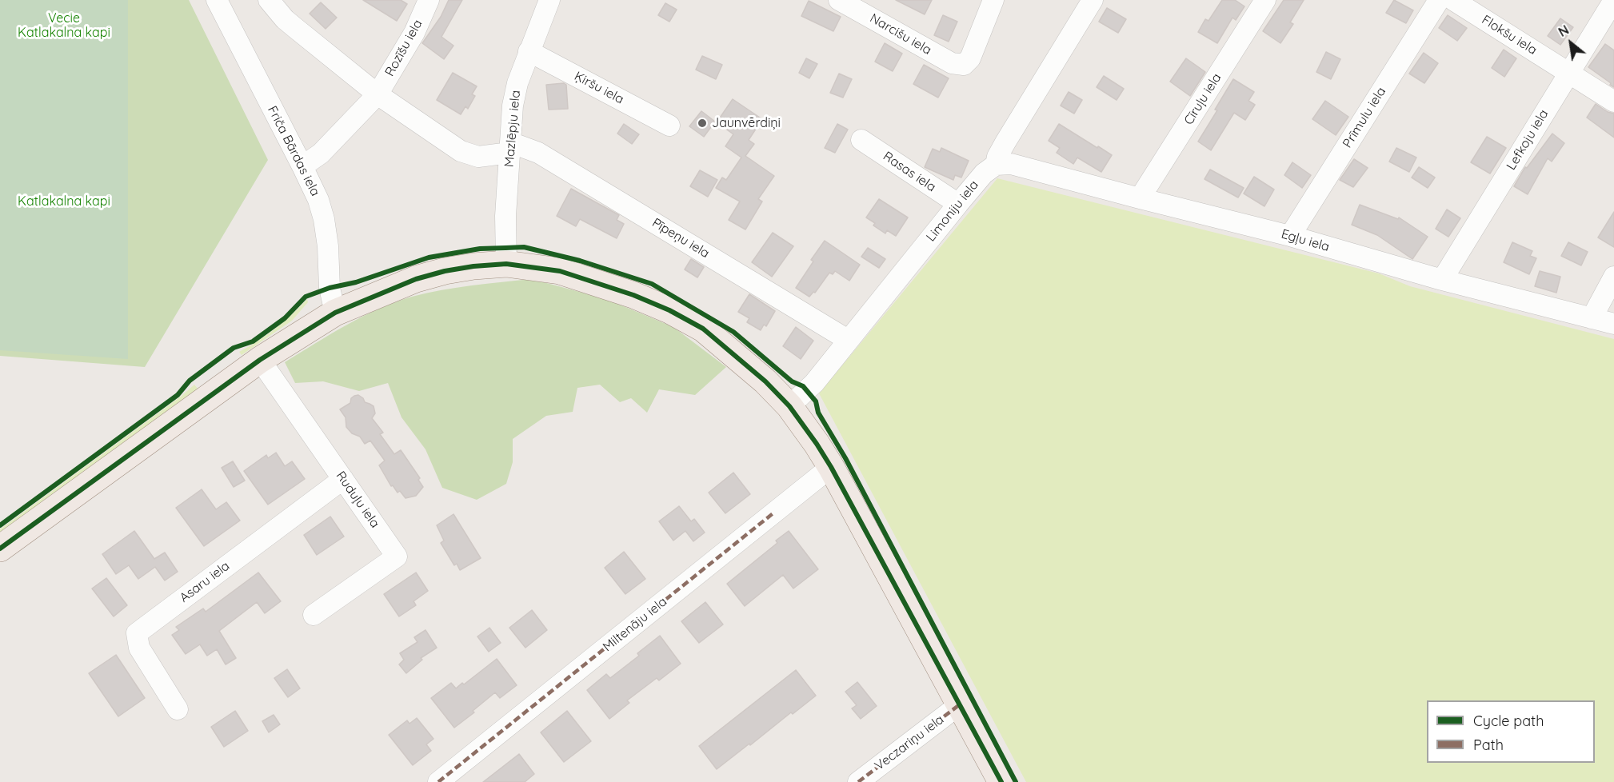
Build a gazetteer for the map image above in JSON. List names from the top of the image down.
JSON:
{
  "streets": {
    "street": [
      "Narcišu iela",
      "Flokšu iela",
      "Rozīšu iela",
      "Ķiršu iela",
      "Cīruļu iela",
      "Prīmulu iela",
      "Mazlēpju iela",
      "Lefkoju iela",
      "Friča Bārdas iela",
      "Rasas iela",
      "Limoniju iela",
      "Pīpeņu iela",
      "Egļu iela",
      "Ruduļu iela",
      "Asaru iela",
      "Miltenāju iela",
      "Veczariņu iela"
    ]
  },
  "crossings": [
    ["Flokšu iela", "Lefkoju iela"],
    ["Rozīšu iela", "Friča Bārdas iela"],
    ["Ķiršu iela", "Mazlēpju iela"],
    ["Cīruļu iela", "Egļu iela"],
    ["Prīmulu iela", "Egļu iela"],
    ["Mazlēpju iela", "Pīpeņu iela"],
    ["Lefkoju iela", "Egļu iela"],
    ["Rasas iela", "Limoniju iela"],
    ["Limoniju iela", "Pīpeņu iela"],
    ["Limoniju iela", "Egļu iela"],
    ["Ruduļu iela", "Asaru iela"]
  ],
  "parks": ["Vecie Katlakalna kapi", "Katlakalna kapi"],
  "places": ["Jaunvērdiņi"],
  "legend": ["Cycle path", "Path"],
  "north": "top left"
}
